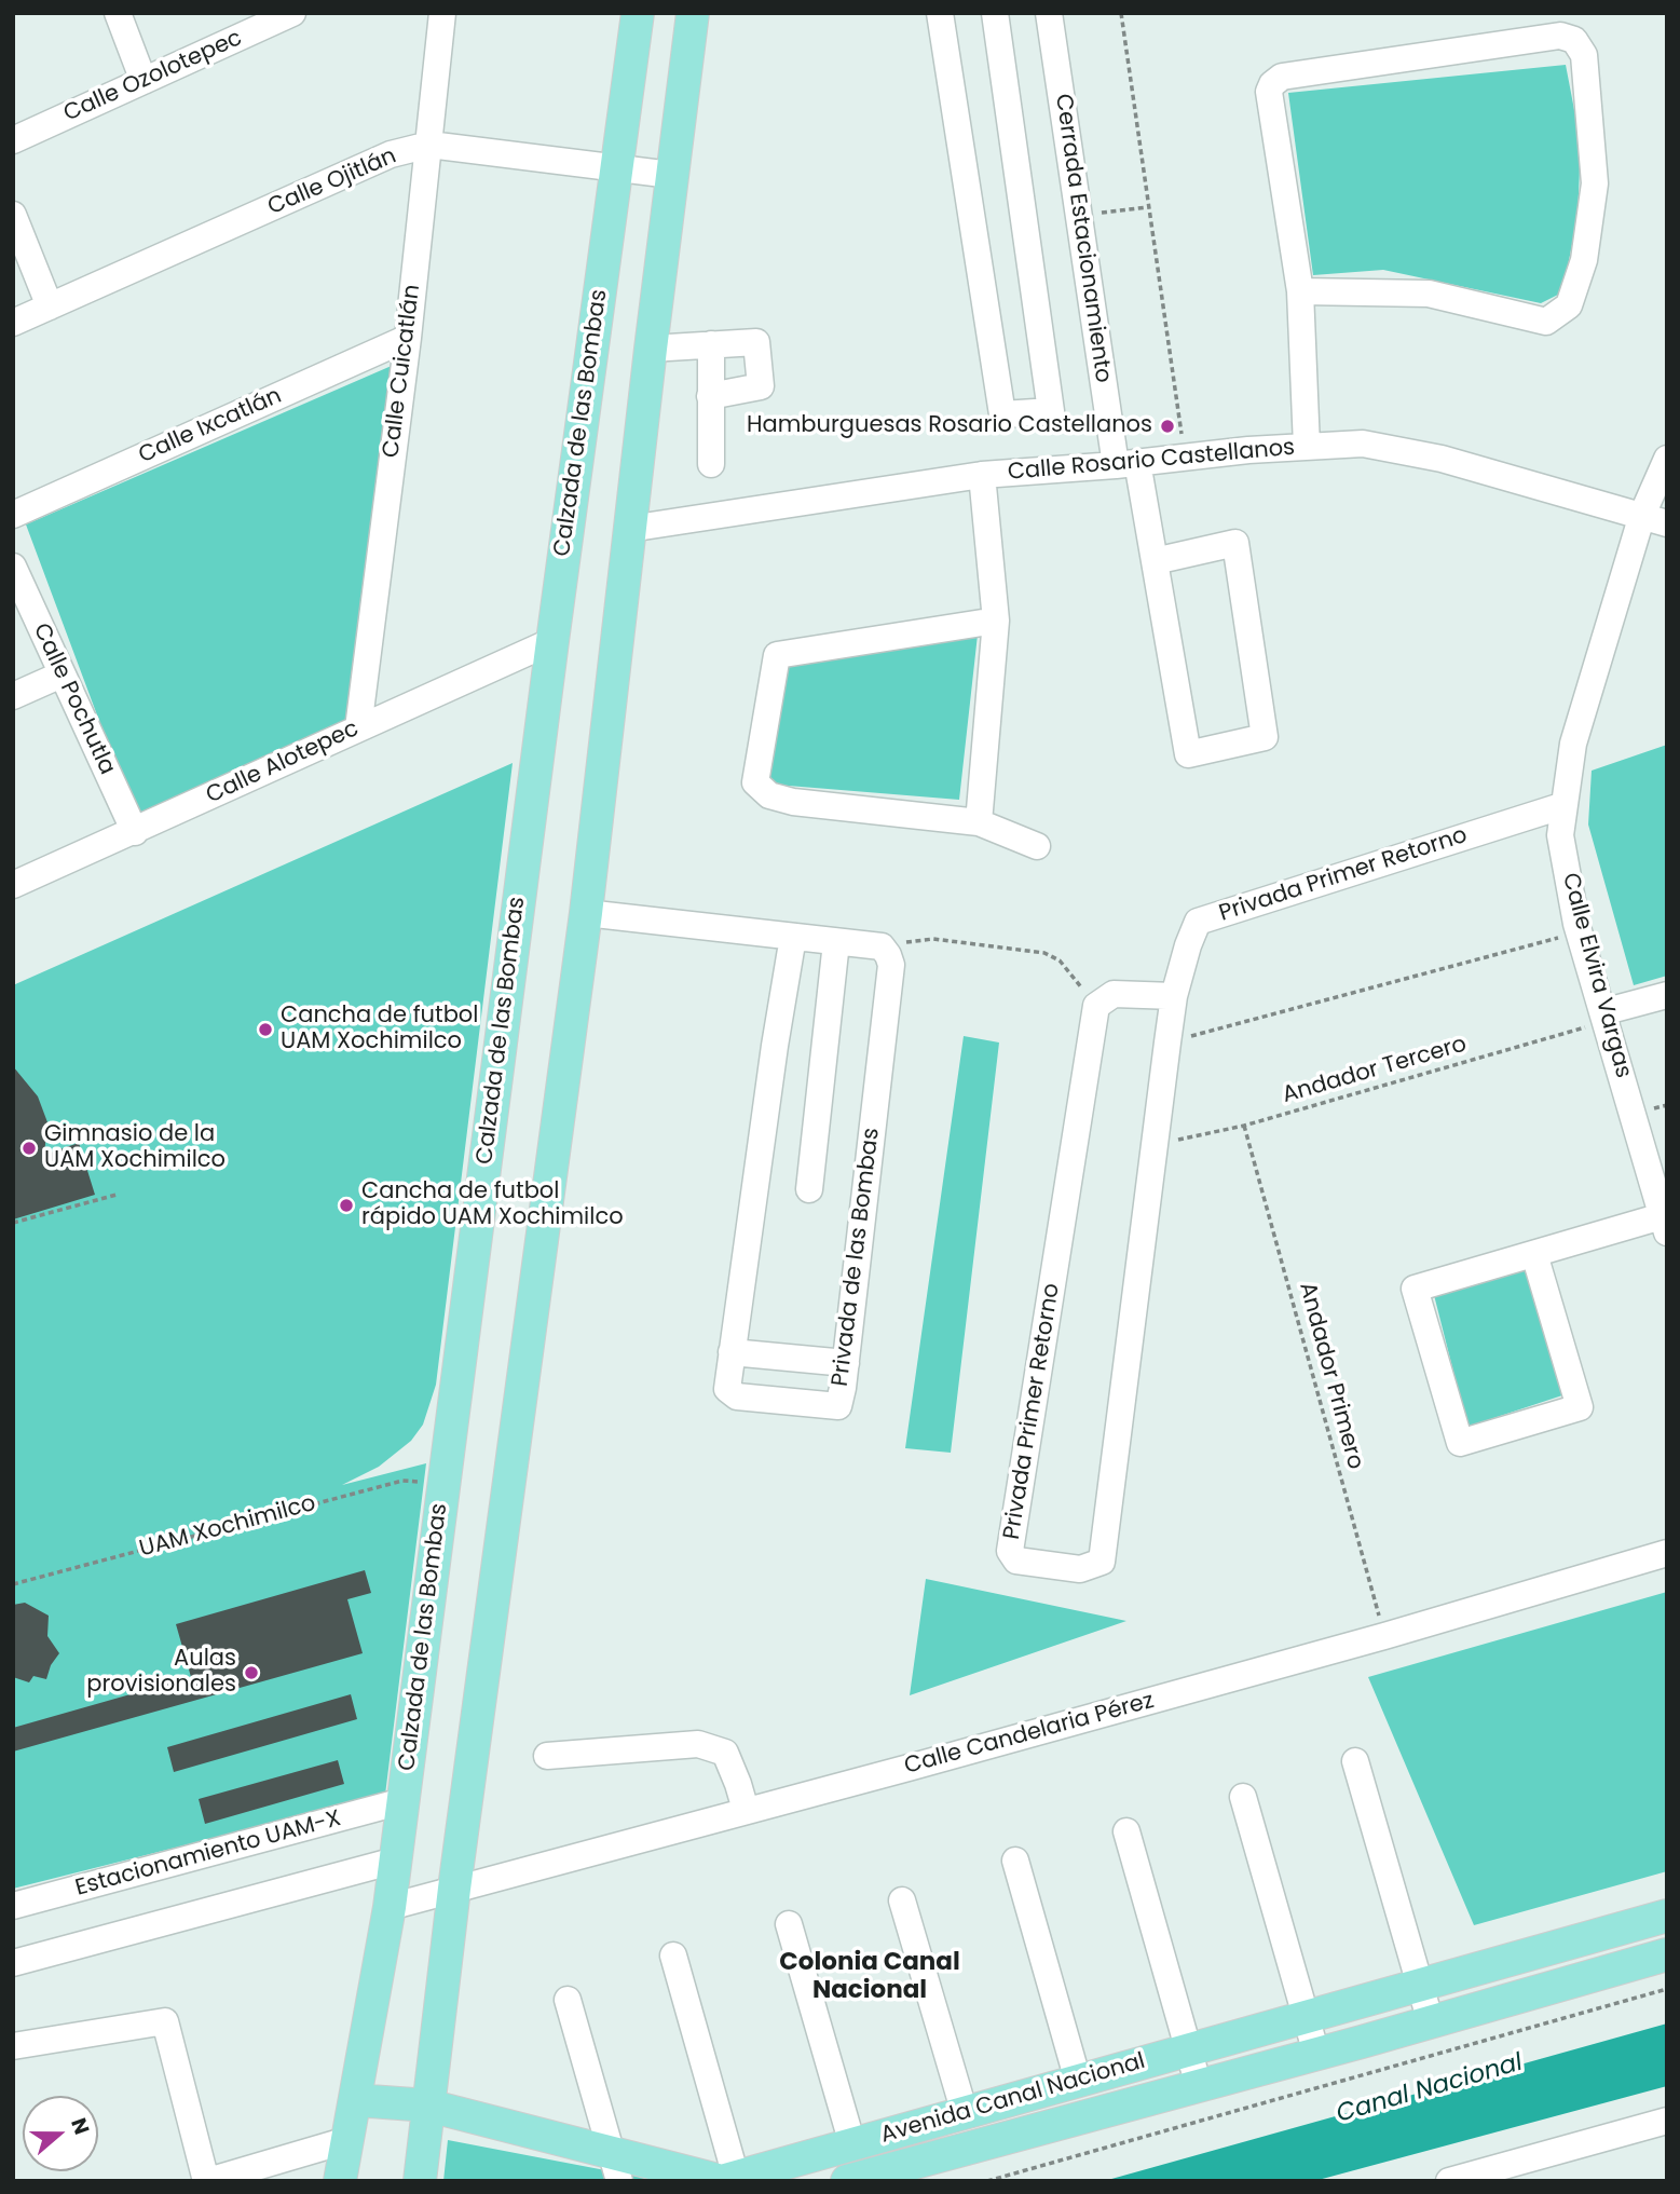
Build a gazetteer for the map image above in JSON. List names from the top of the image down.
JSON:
{
  "streets": {
    "main road": ["Calzada de las Bombas", "Avenida Canal Nacional"],
    "street": [
      "Calle Ozolotepec",
      "Calle Ojitlán",
      "Cerrada Estacionamiento",
      "Calle Cuicatlán",
      "Calle Ixcatlán",
      "Calle Rosario Castellanos",
      "Calle Pochutla",
      "Calle Alotepec",
      "Privada Primer Retorno",
      "Calle Elvira Vargas",
      "Privada de las Bombas",
      "Calle Candelaria Pérez",
      "Estacionamiento UAM-X"
    ],
    "path": ["Andador Tercero", "Andador Primero", "UAM Xochimilco"]
  },
  "crossings": [
    ["Calle Ojitlán", "Calle Cuicatlán"],
    ["Calle Ojitlán", "Calzada de las Bombas"],
    ["Cerrada Estacionamiento", "Calle Rosario Castellanos"],
    ["Calle Cuicatlán", "Calle Ixcatlán"],
    ["Calle Cuicatlán", "Calle Alotepec"],
    ["Calzada de las Bombas", "Calle Alotepec"],
    ["Calzada de las Bombas", "UAM Xochimilco"],
    ["Calzada de las Bombas", "Calle Candelaria Pérez"],
    ["Calzada de las Bombas", "Estacionamiento UAM-X"],
    ["Calzada de las Bombas", "Avenida Canal Nacional"],
    ["Calle Rosario Castellanos", "Calle Elvira Vargas"],
    ["Calle Pochutla", "Calle Alotepec"],
    ["Privada Primer Retorno", "Calle Elvira Vargas"],
    ["Privada Primer Retorno", "Andador Tercero"],
    ["Calle Elvira Vargas", "Andador Tercero"],
    ["Andador Tercero", "Andador Primero"],
    ["Andador Primero", "Calle Candelaria Pérez"]
  ],
  "districts": ["Colonia Canal Nacional"],
  "water": ["Canal Nacional"],
  "places": [
    "Hamburguesas Rosario Castellanos",
    "Cancha de futbol UAM Xochimilco",
    "Gimnasio de la UAM Xochimilco",
    "Cancha de futbol rápido UAM Xochimilco",
    "Aulas provisionales"
  ],
  "north": "right"
}
